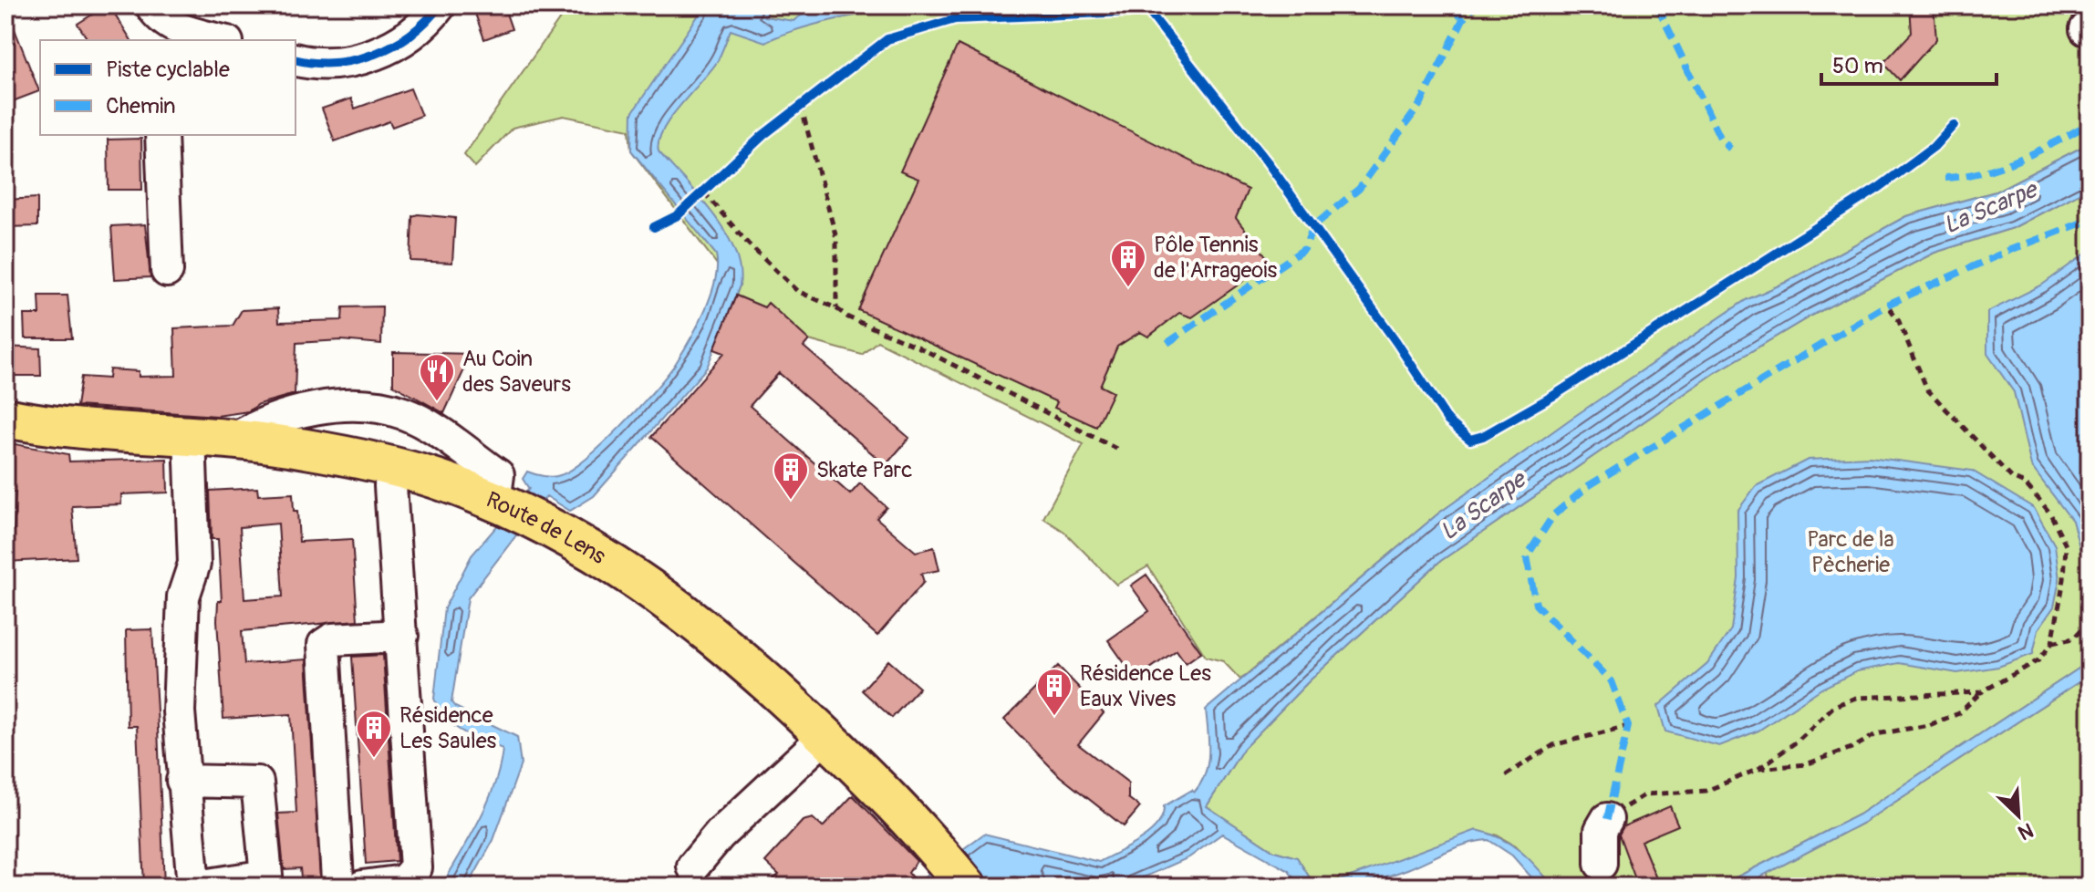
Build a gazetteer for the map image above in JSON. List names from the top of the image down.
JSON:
{
  "streets": {
    "main road": ["Route de Lens"]
  },
  "water": ["La Scarpe"],
  "parks": ["Parc de la Pècherie"],
  "places": {
    "building": [
      "Pôle Tennis de l'Arrageois",
      "Skate Parc",
      "Résidence Les Eaux Vives",
      "Résidence Les Saules"
    ],
    "restaurant": ["Au Coin des Saveurs"]
  },
  "legend": ["Piste cyclable", "Chemin"],
  "scale_bar": "50 m",
  "north": "bottom right"
}
